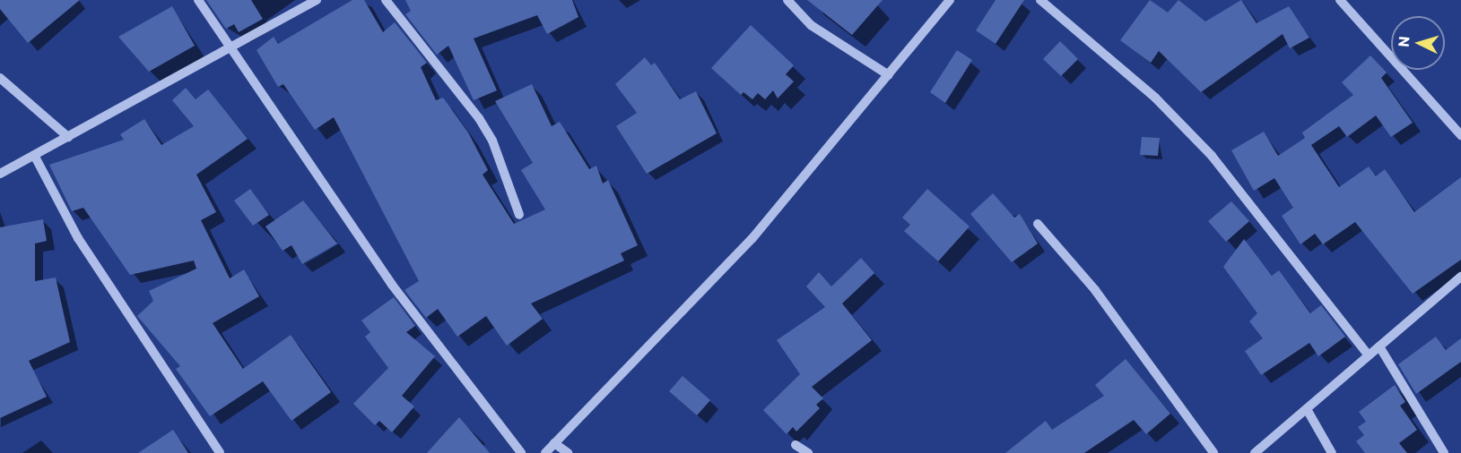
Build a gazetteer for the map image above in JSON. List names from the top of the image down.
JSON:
{
  "north": "left"
}
